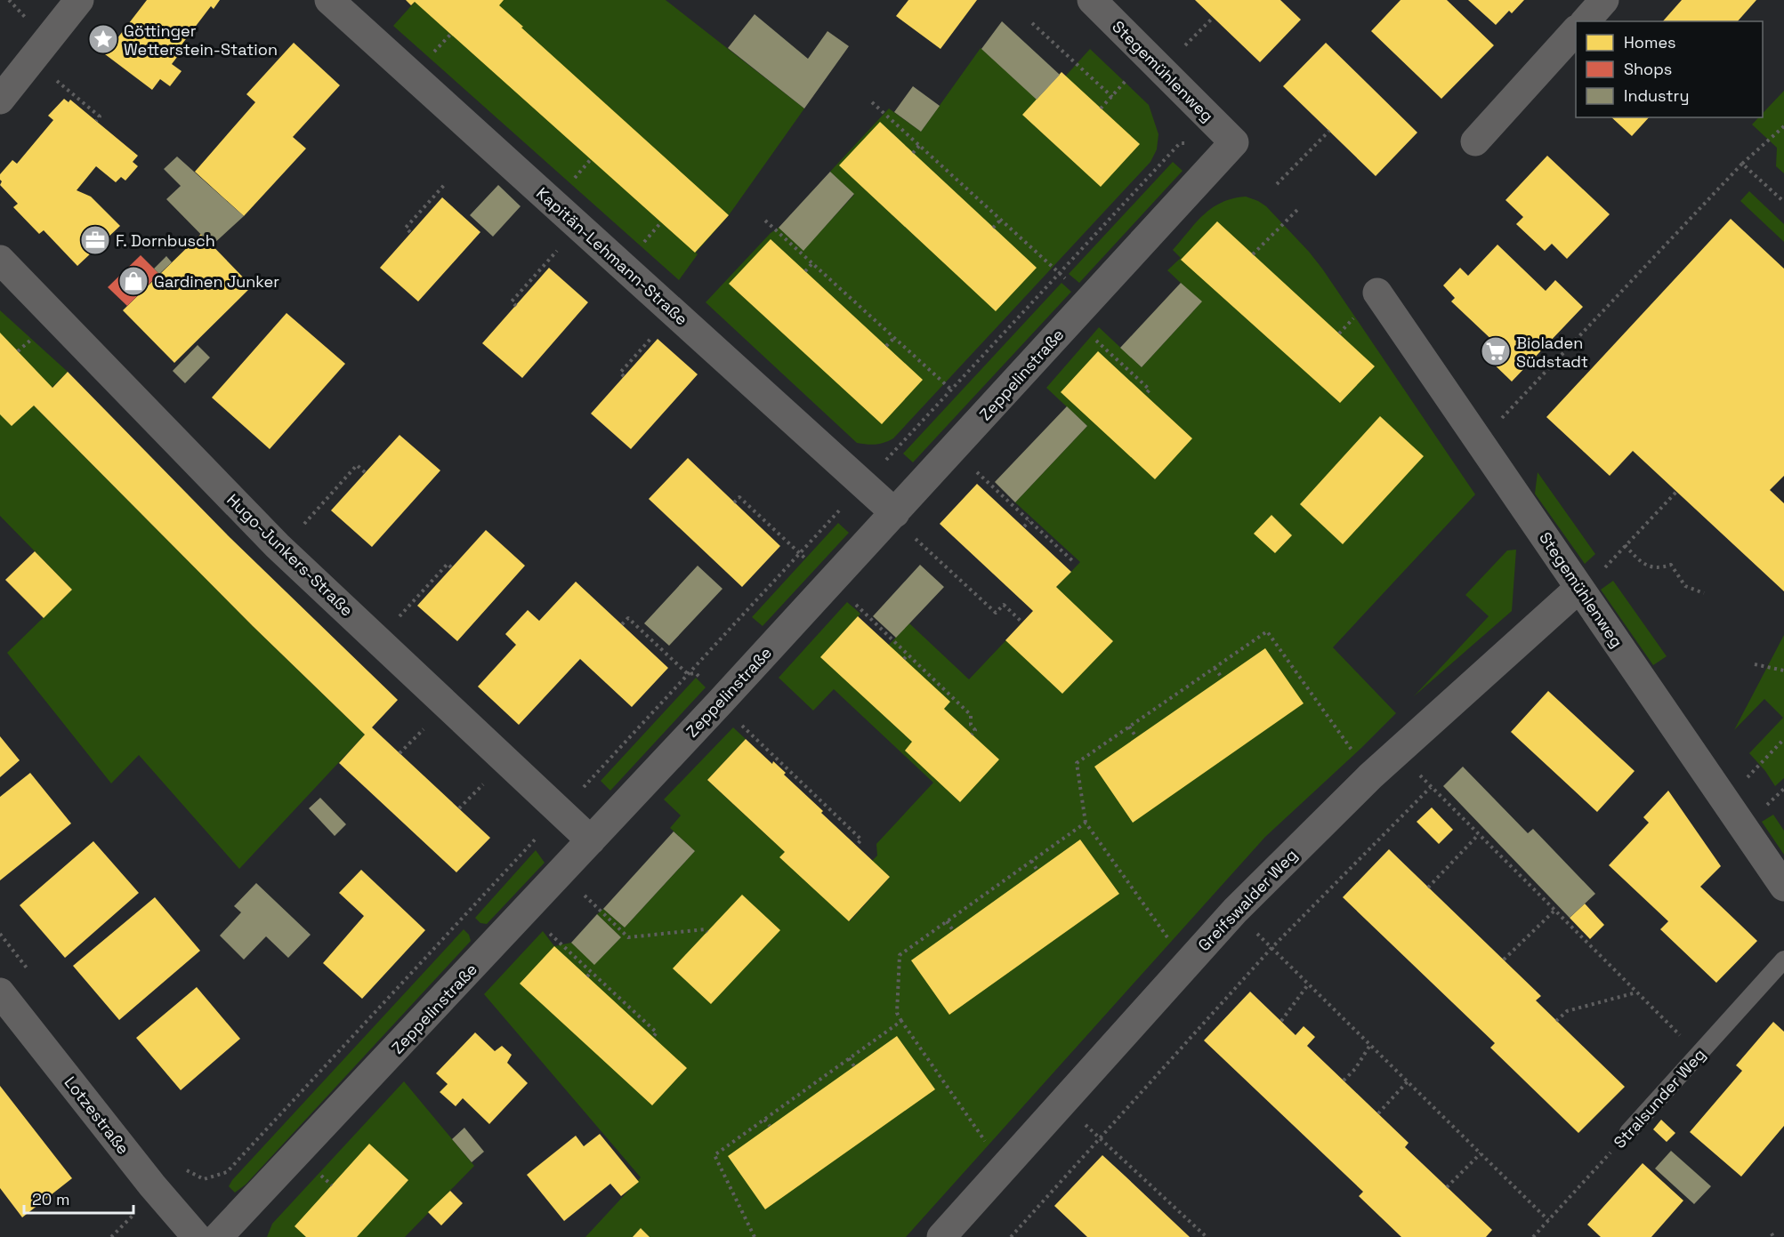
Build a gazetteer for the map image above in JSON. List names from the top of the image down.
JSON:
{
  "streets": {
    "street": [
      "Stegemühlenweg",
      "Kapitän-Lehmann-Straße",
      "Zeppelinstraße",
      "Hugo-Junkers-Straße",
      "Greifswalder Weg",
      "Lotzestraße"
    ],
    "lane": ["Stralsunder Weg"]
  },
  "crossings": [
    ["Stegemühlenweg", "Zeppelinstraße"],
    ["Stegemühlenweg", "Greifswalder Weg"],
    ["Kapitän-Lehmann-Straße", "Zeppelinstraße"],
    ["Zeppelinstraße", "Hugo-Junkers-Straße"]
  ],
  "places": {
    "place": ["Göttinger Wetterstein-Station"],
    "office": ["F. Dornbusch"],
    "shop": ["Gardinen Junker"],
    "supermarket": ["Bioladen Südstadt"]
  },
  "legend": ["Homes", "Shops", "Industry"],
  "scale_bar": "20 m"
}
